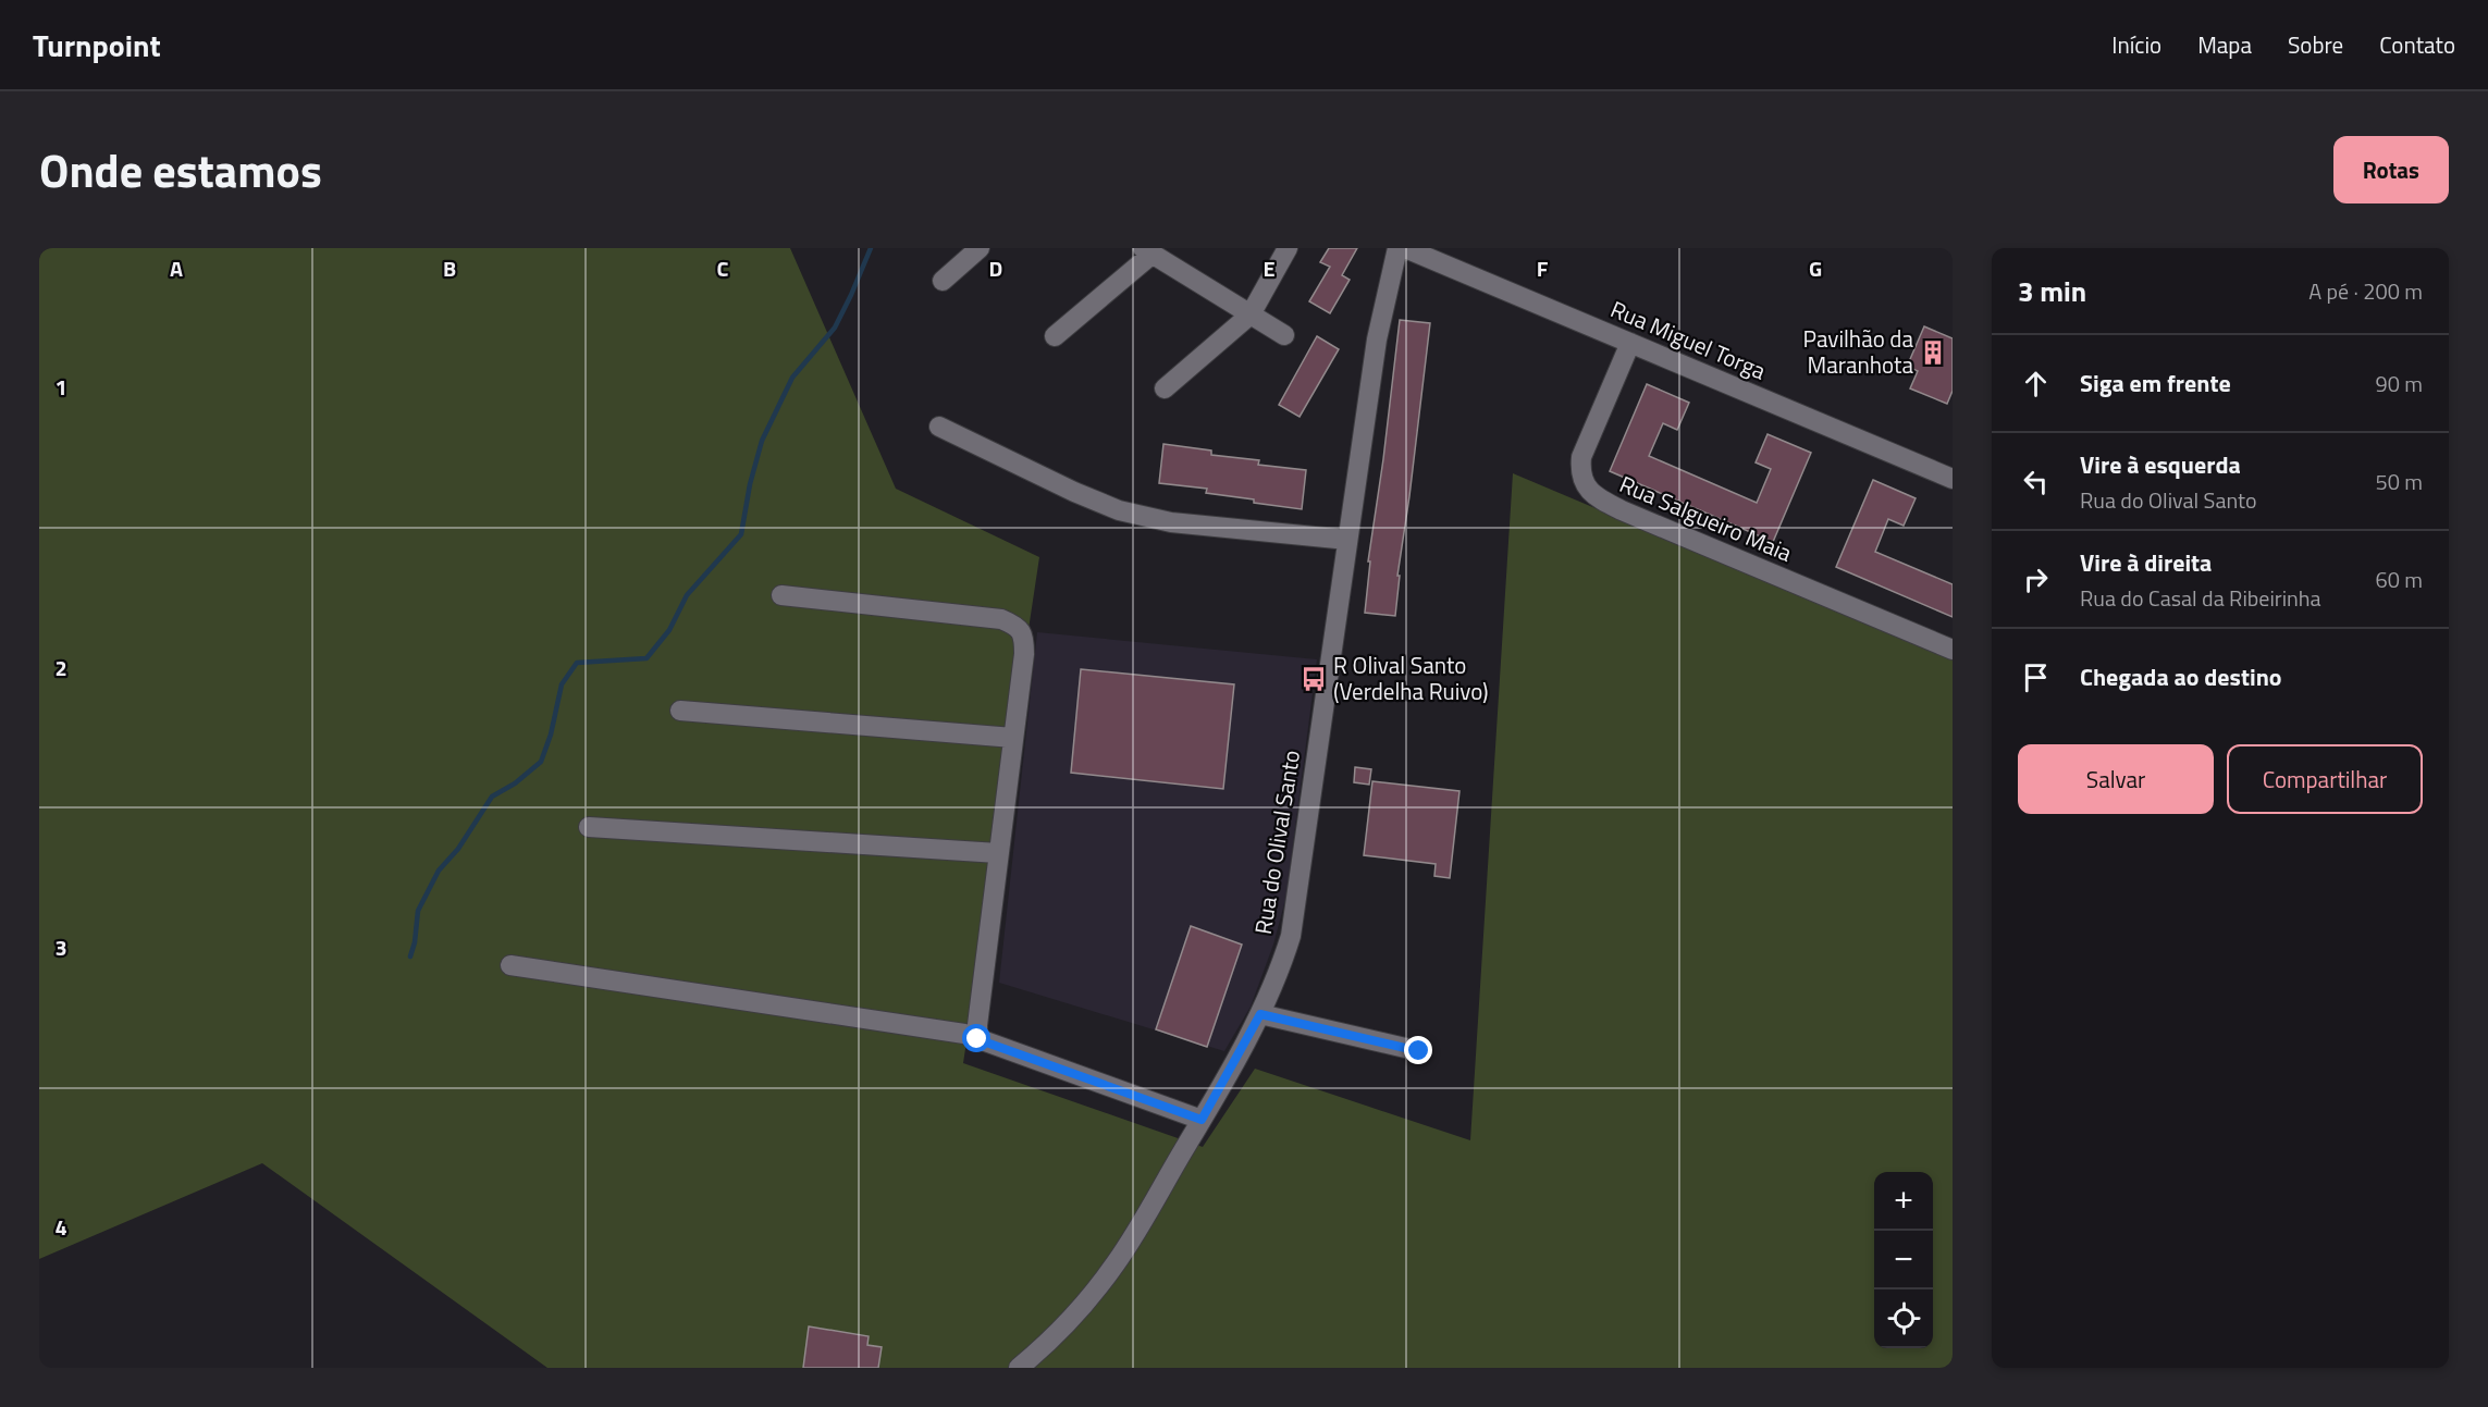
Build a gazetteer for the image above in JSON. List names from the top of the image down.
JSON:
{
  "streets": {
    "street": ["Rua Miguel Torga", "Rua Salgueiro Maia", "Rua do Olival Santo"]
  },
  "crossings": [
    ["Rua Miguel Torga", "Rua Salgueiro Maia"]
  ],
  "places": {
    "building": ["Pavilhão da Maranhota"],
    "bus stop": ["R Olival Santo (Verdelha Ruivo)"]
  },
  "page": {
    "header": "Turnpoint",
    "nav": [
      "Início",
      "Mapa",
      "Sobre",
      "Contato"
    ],
    "title": "Onde estamos",
    "buttons": [
      "Rotas",
      ["Salvar", "Compartilhar"]
    ],
    "heading": ["3 min", "A pé · 200 m"],
    "list": [
      ["Siga em frente", "90 m"],
      ["Vire à esquerda", "Rua do Olival Santo", "50 m"],
      ["Vire à direita", "Rua do Casal da Ribeirinha", "60 m"],
      "Chegada ao destino"
    ],
    "map_buttons": ["+", "−"]
  },
  "grid": {
    "columns": [
      "A",
      "B",
      "C",
      "D",
      "E",
      "F",
      "G"
    ],
    "rows": [
      "1",
      "2",
      "3",
      "4"
    ]
  }
}
